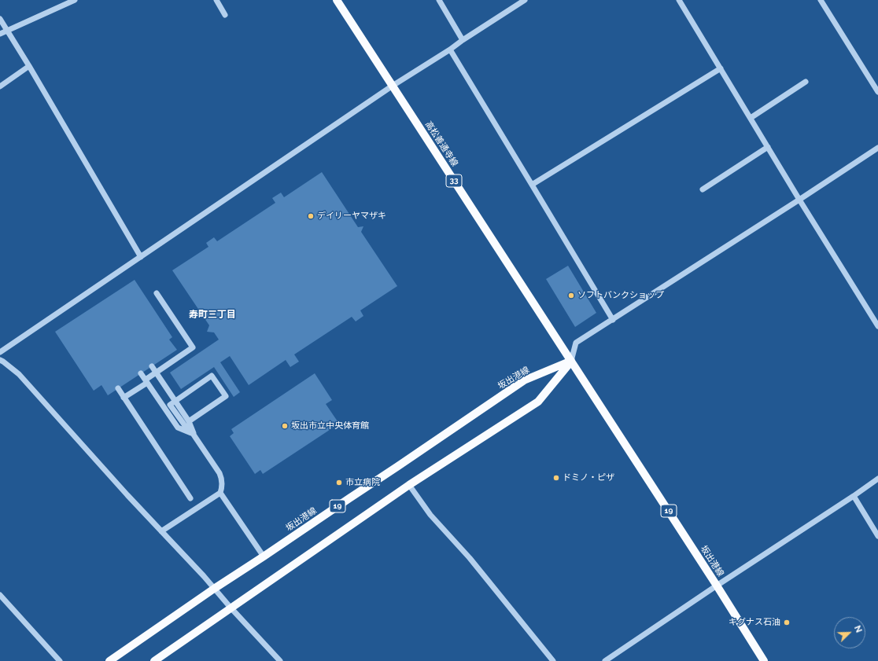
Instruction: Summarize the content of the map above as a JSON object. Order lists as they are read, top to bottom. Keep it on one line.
{"streets":{"main road":["高松善通寺線","33","坂出港線","19"]},"crossings":[["高松善通寺線","坂出港線"]],"districts":["寿町三丁目"],"places":["デイリーヤマザキ","ソフトバンクショップ","坂出市立中央体育館","ドミノ・ピザ","市立病院","キグナス石油"],"north":"top right"}
